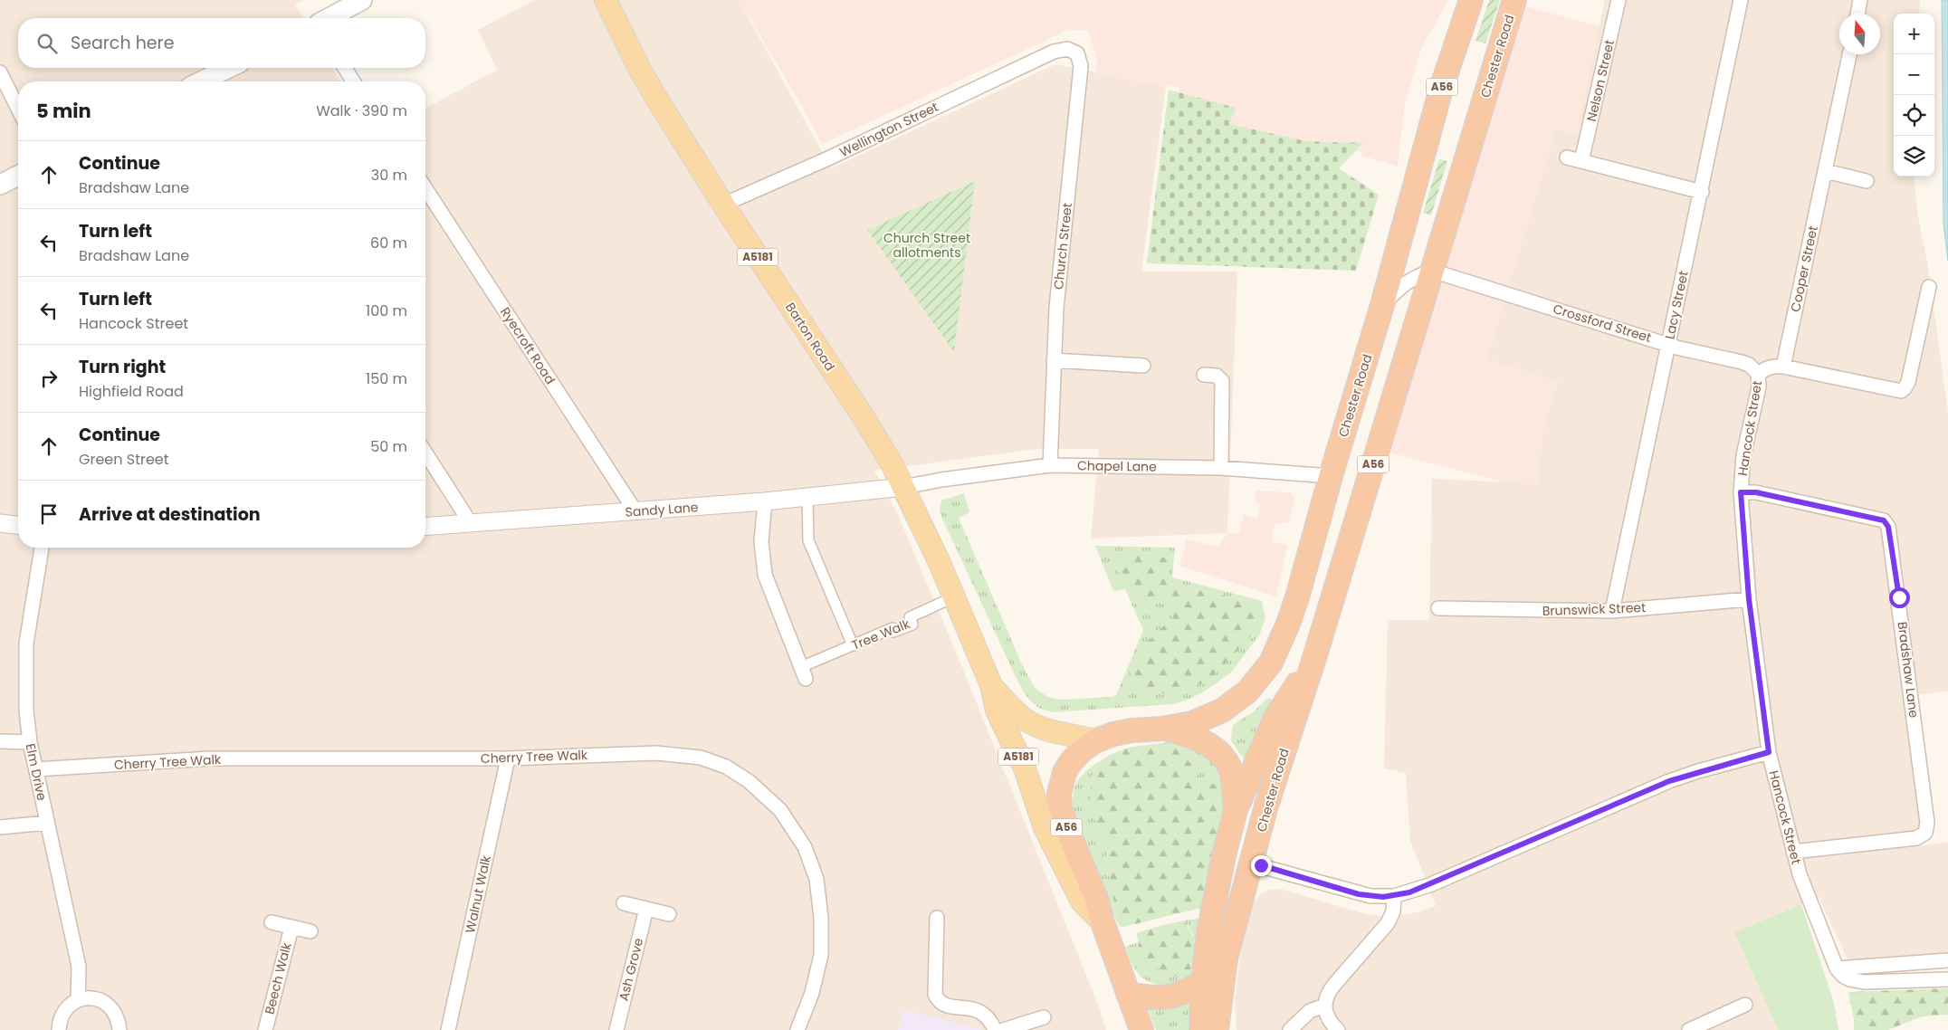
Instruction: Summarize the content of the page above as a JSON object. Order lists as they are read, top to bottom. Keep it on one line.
{"streets":{"highway":["Chester Road","A56"],"main road":["A5181","Barton Road"],"street":["Nelson Street","Wellington Street","Church Street","Cooper Street","Lacy Street","Crossford Street","Ryecroft Road","Hancock Street","Chapel Lane","Sandy Lane","Brunswick Street","Tree Walk","Bradshaw Lane","Cherry Tree Walk","Elm Drive","Walnut Walk","Ash Grove","Beech Walk"]},"crossings":[["Chester Road","Crossford Street"],["Chester Road","Barton Road"],["Chester Road","Chapel Lane"],["Wellington Street","Church Street"],["Wellington Street","Barton Road"],["Church Street","Chapel Lane"],["Lacy Street","Crossford Street"],["Lacy Street","Brunswick Street"],["Crossford Street","Hancock Street"],["Barton Road","Chapel Lane"],["Barton Road","Sandy Lane"],["Barton Road","Tree Walk"],["Ryecroft Road","Sandy Lane"],["Hancock Street","Brunswick Street"],["Hancock Street","Bradshaw Lane"],["Chapel Lane","Sandy Lane"],["Sandy Lane","Tree Walk"],["Cherry Tree Walk","Elm Drive"],["Cherry Tree Walk","Walnut Walk"]],"parks":["Church Street allotments"],"north":"top","page":{"map_buttons":["+","−"],"search":"Search here","heading":["5 min","Walk · 390 m"],"list":[["Continue","Bradshaw Lane","30 m"],["Turn left","Bradshaw Lane","60 m"],["Turn left","Hancock Street","100 m"],["Turn right","Highfield Road","150 m"],["Continue","Green Street","50 m"],"Arrive at destination"]}}
